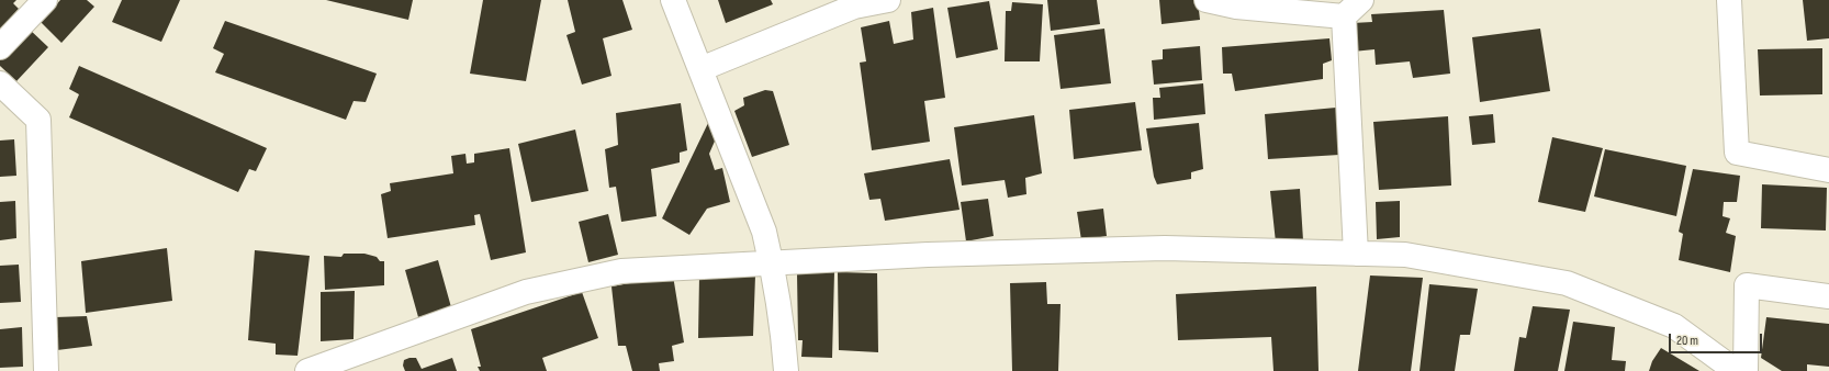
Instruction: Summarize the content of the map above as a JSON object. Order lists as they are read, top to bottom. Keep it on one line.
{"scale_bar":"20 m"}
